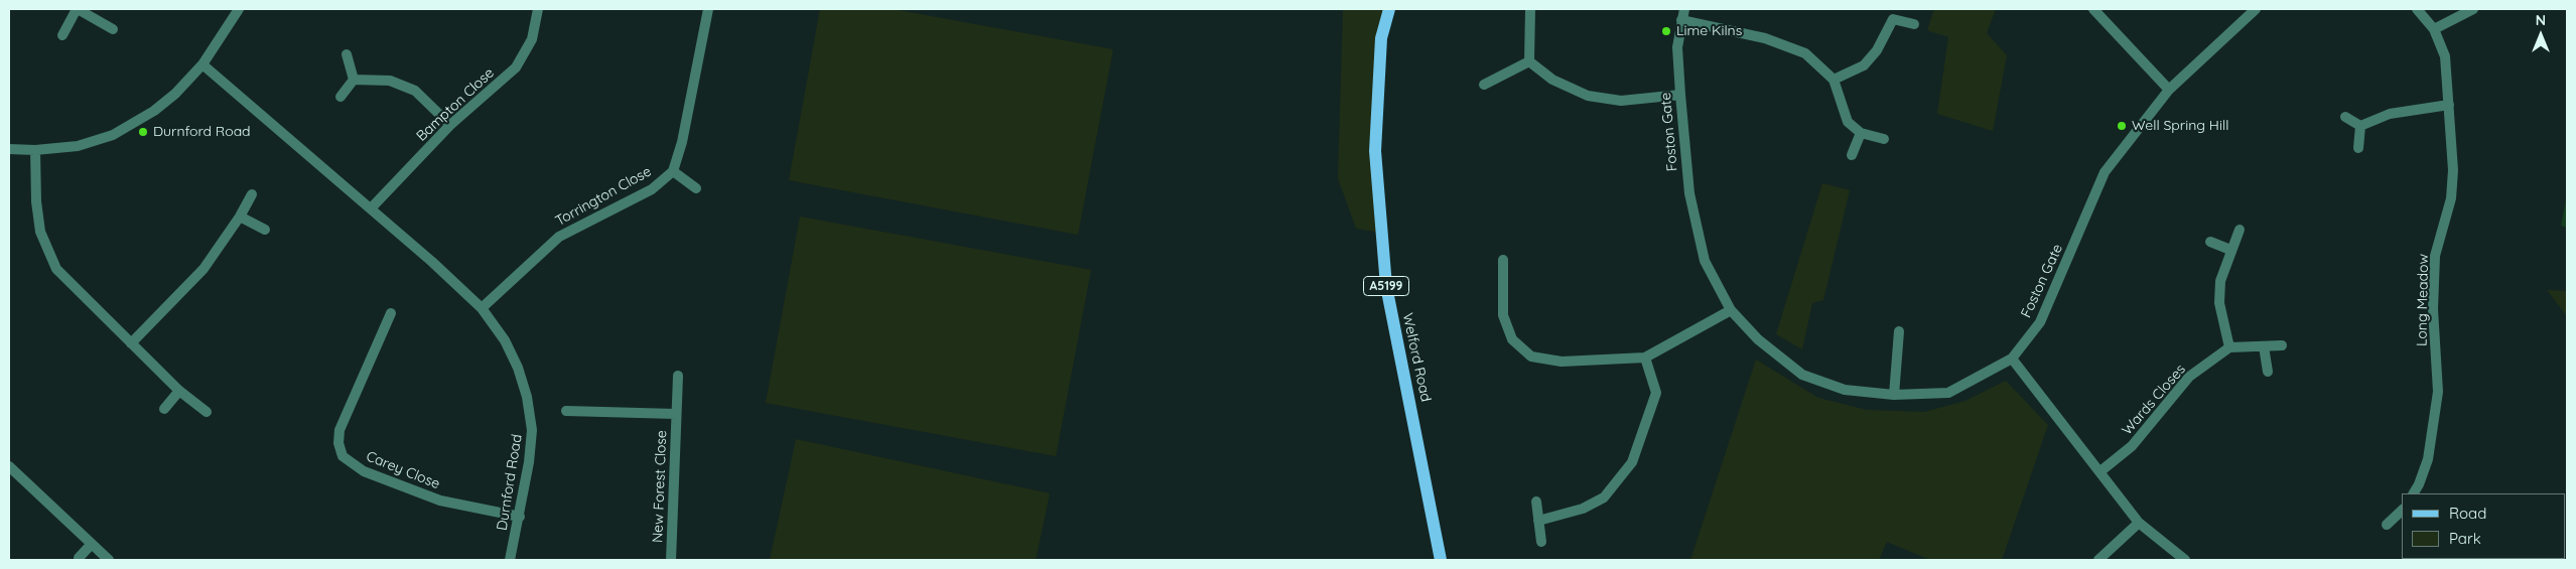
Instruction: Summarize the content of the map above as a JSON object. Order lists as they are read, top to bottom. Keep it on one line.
{"streets":{"main road":["A5199","Welford Road"],"street":["Bampton Close","Foston Gate","Torrington Close","Long Meadow","Wards Closes","Carey Close","Durnford Road","New Forest Close"]},"crossings":[["Bampton Close","Durnford Road"],["Torrington Close","Durnford Road"],["Carey Close","Durnford Road"]],"places":["Lime Kilns","Well Spring Hill","Durnford Road"],"legend":["Road","Park"],"north":"top"}
